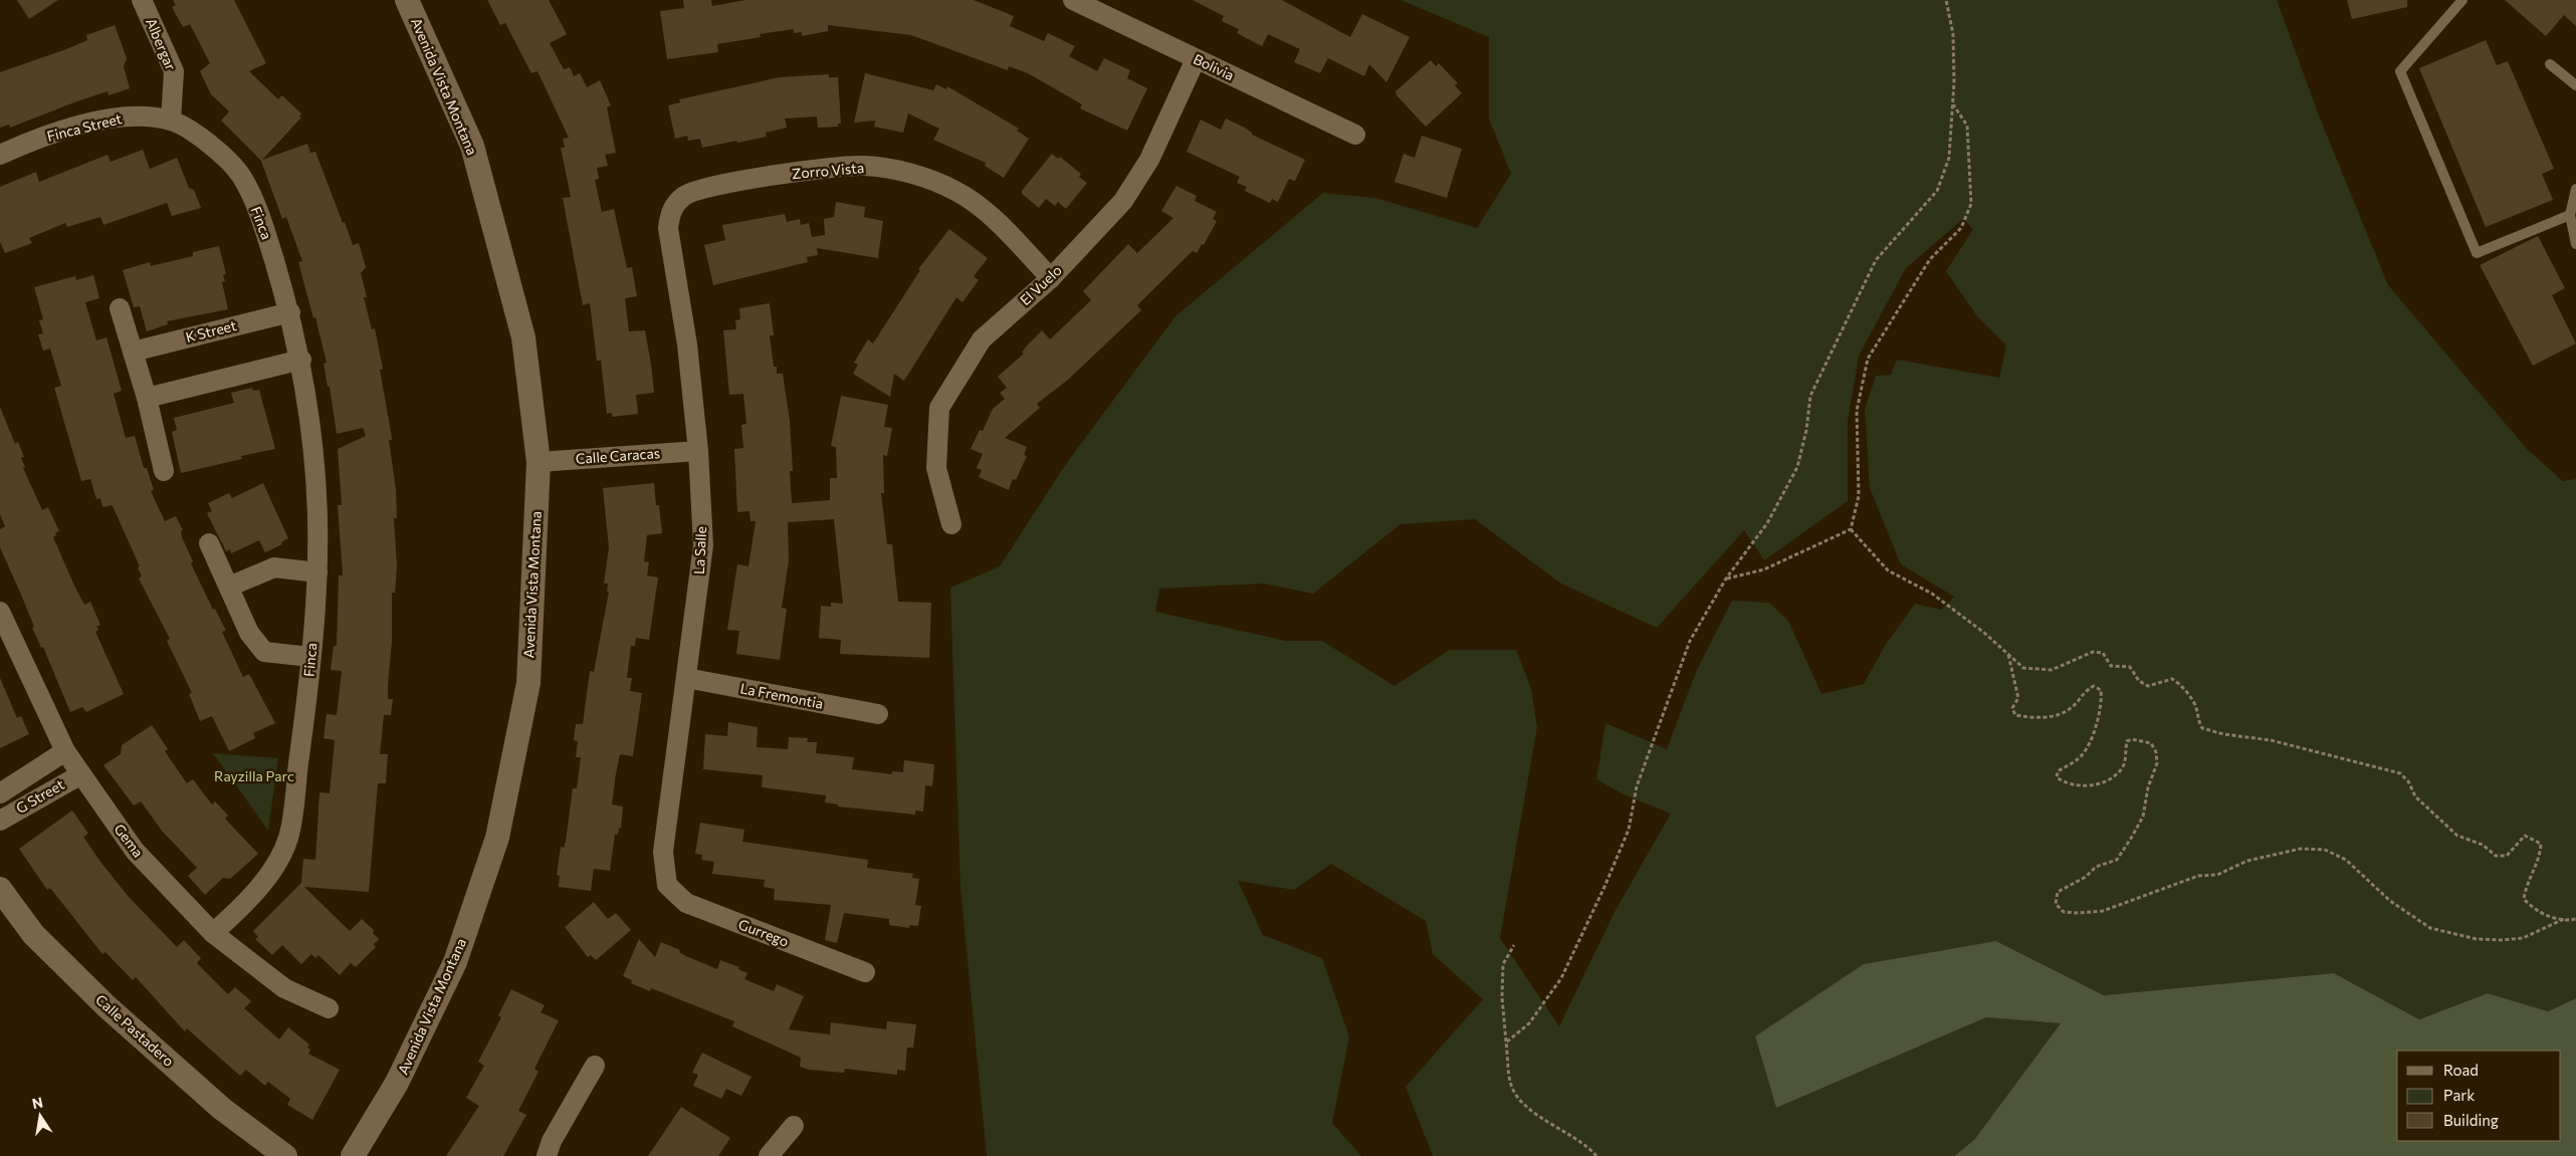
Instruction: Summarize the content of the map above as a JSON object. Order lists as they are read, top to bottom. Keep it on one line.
{"streets":{"street":["Albergar","Bolivia","Avenida Vista Montana","Finca Street","Zorro Vista","Finca","El Vuelo","K Street","Calle Caracas","La Salle","La Fremontia","G Street","Gema","Gurrego","Calle Pastadero"]},"crossings":[["Albergar","Finca Street"],["Albergar","Finca"],["Bolivia","El Vuelo"],["Avenida Vista Montana","Calle Caracas"],["Finca Street","Finca"],["Zorro Vista","El Vuelo"],["Zorro Vista","La Salle"],["Finca","K Street"],["Finca","Gema"],["Calle Caracas","La Salle"],["La Salle","La Fremontia"],["La Salle","Gurrego"],["G Street","Gema"]],"parks":["Rayzilla Parc"],"legend":["Road","Park","Building"],"north":"top"}
